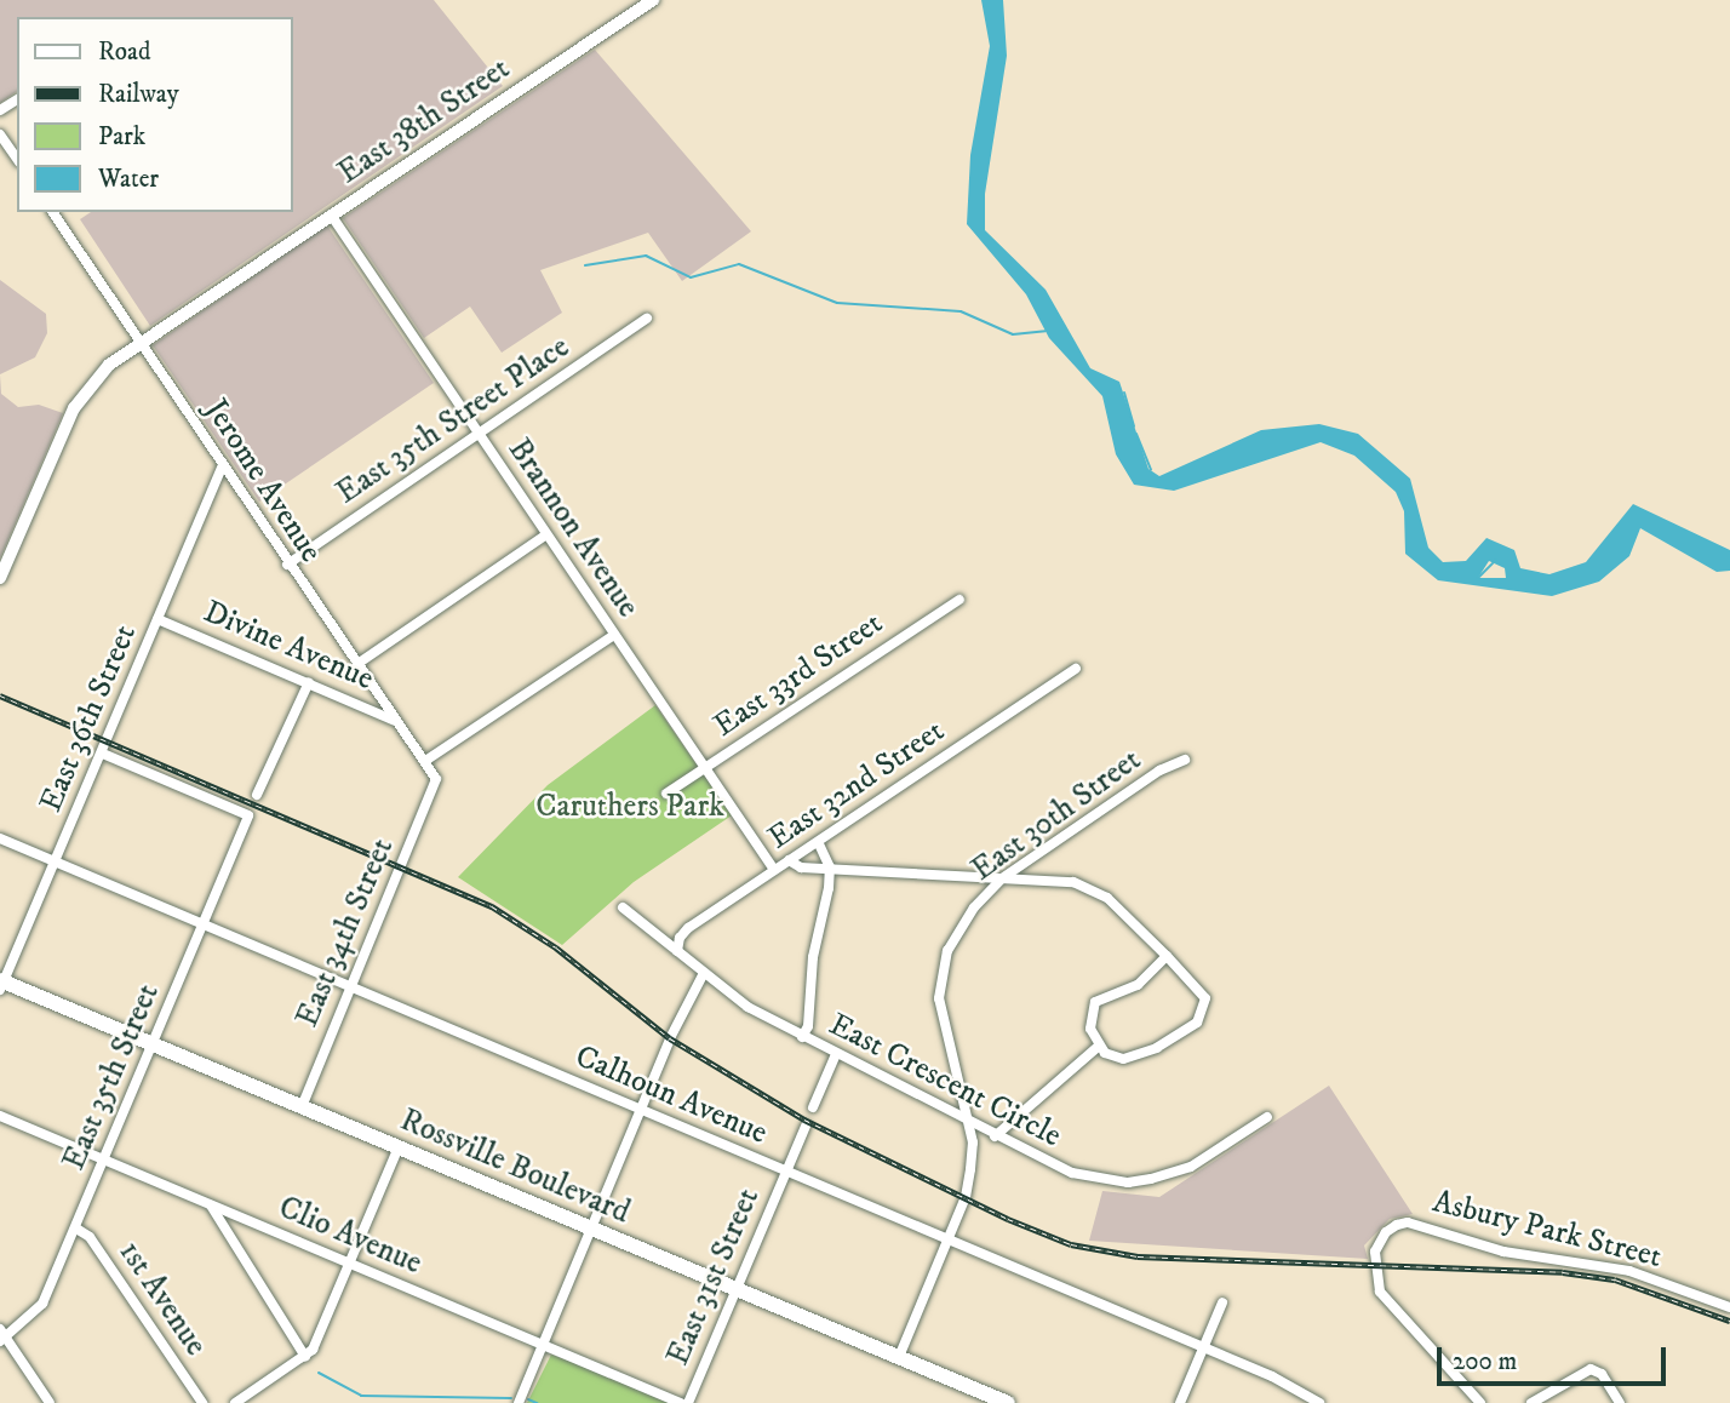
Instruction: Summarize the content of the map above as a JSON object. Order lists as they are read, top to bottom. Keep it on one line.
{"streets":{"highway":["Rossville Boulevard"],"main road":["East 38th Street"],"street":["East 35th Street Place","Jerome Avenue","Brannon Avenue","Divine Avenue","East 33rd Street","East 36th Street","East 32nd Street","East 30th Street","East 34th Street","East 35th Street","East Crescent Circle","Calhoun Avenue","Asbury Park Street","Clio Avenue","East 31st Street","1st Avenue"]},"crossings":[["East 38th Street","Jerome Avenue"],["East 38th Street","Brannon Avenue"],["East 35th Street Place","Jerome Avenue"],["East 35th Street Place","Brannon Avenue"],["Jerome Avenue","Divine Avenue"],["Jerome Avenue","East 36th Street"],["Jerome Avenue","East 34th Street"],["Brannon Avenue","East 33rd Street"],["Brannon Avenue","East 32nd Street"],["Divine Avenue","East 36th Street"],["East 36th Street","East 35th Street"],["East 36th Street","Calhoun Avenue"],["East 36th Street","Rossville Boulevard"],["East 32nd Street","East Crescent Circle"],["East 30th Street","East Crescent Circle"],["East 30th Street","Calhoun Avenue"],["East 30th Street","Rossville Boulevard"],["East 34th Street","Calhoun Avenue"],["East 34th Street","Rossville Boulevard"],["East 35th Street","Calhoun Avenue"],["East 35th Street","Rossville Boulevard"],["East 35th Street","Clio Avenue"],["East 35th Street","1st Avenue"],["Calhoun Avenue","East 31st Street"],["Rossville Boulevard","East 31st Street"]],"parks":["Caruthers Park"],"legend":["Road","Railway","Park","Water"],"scale_bar":"200 m"}
